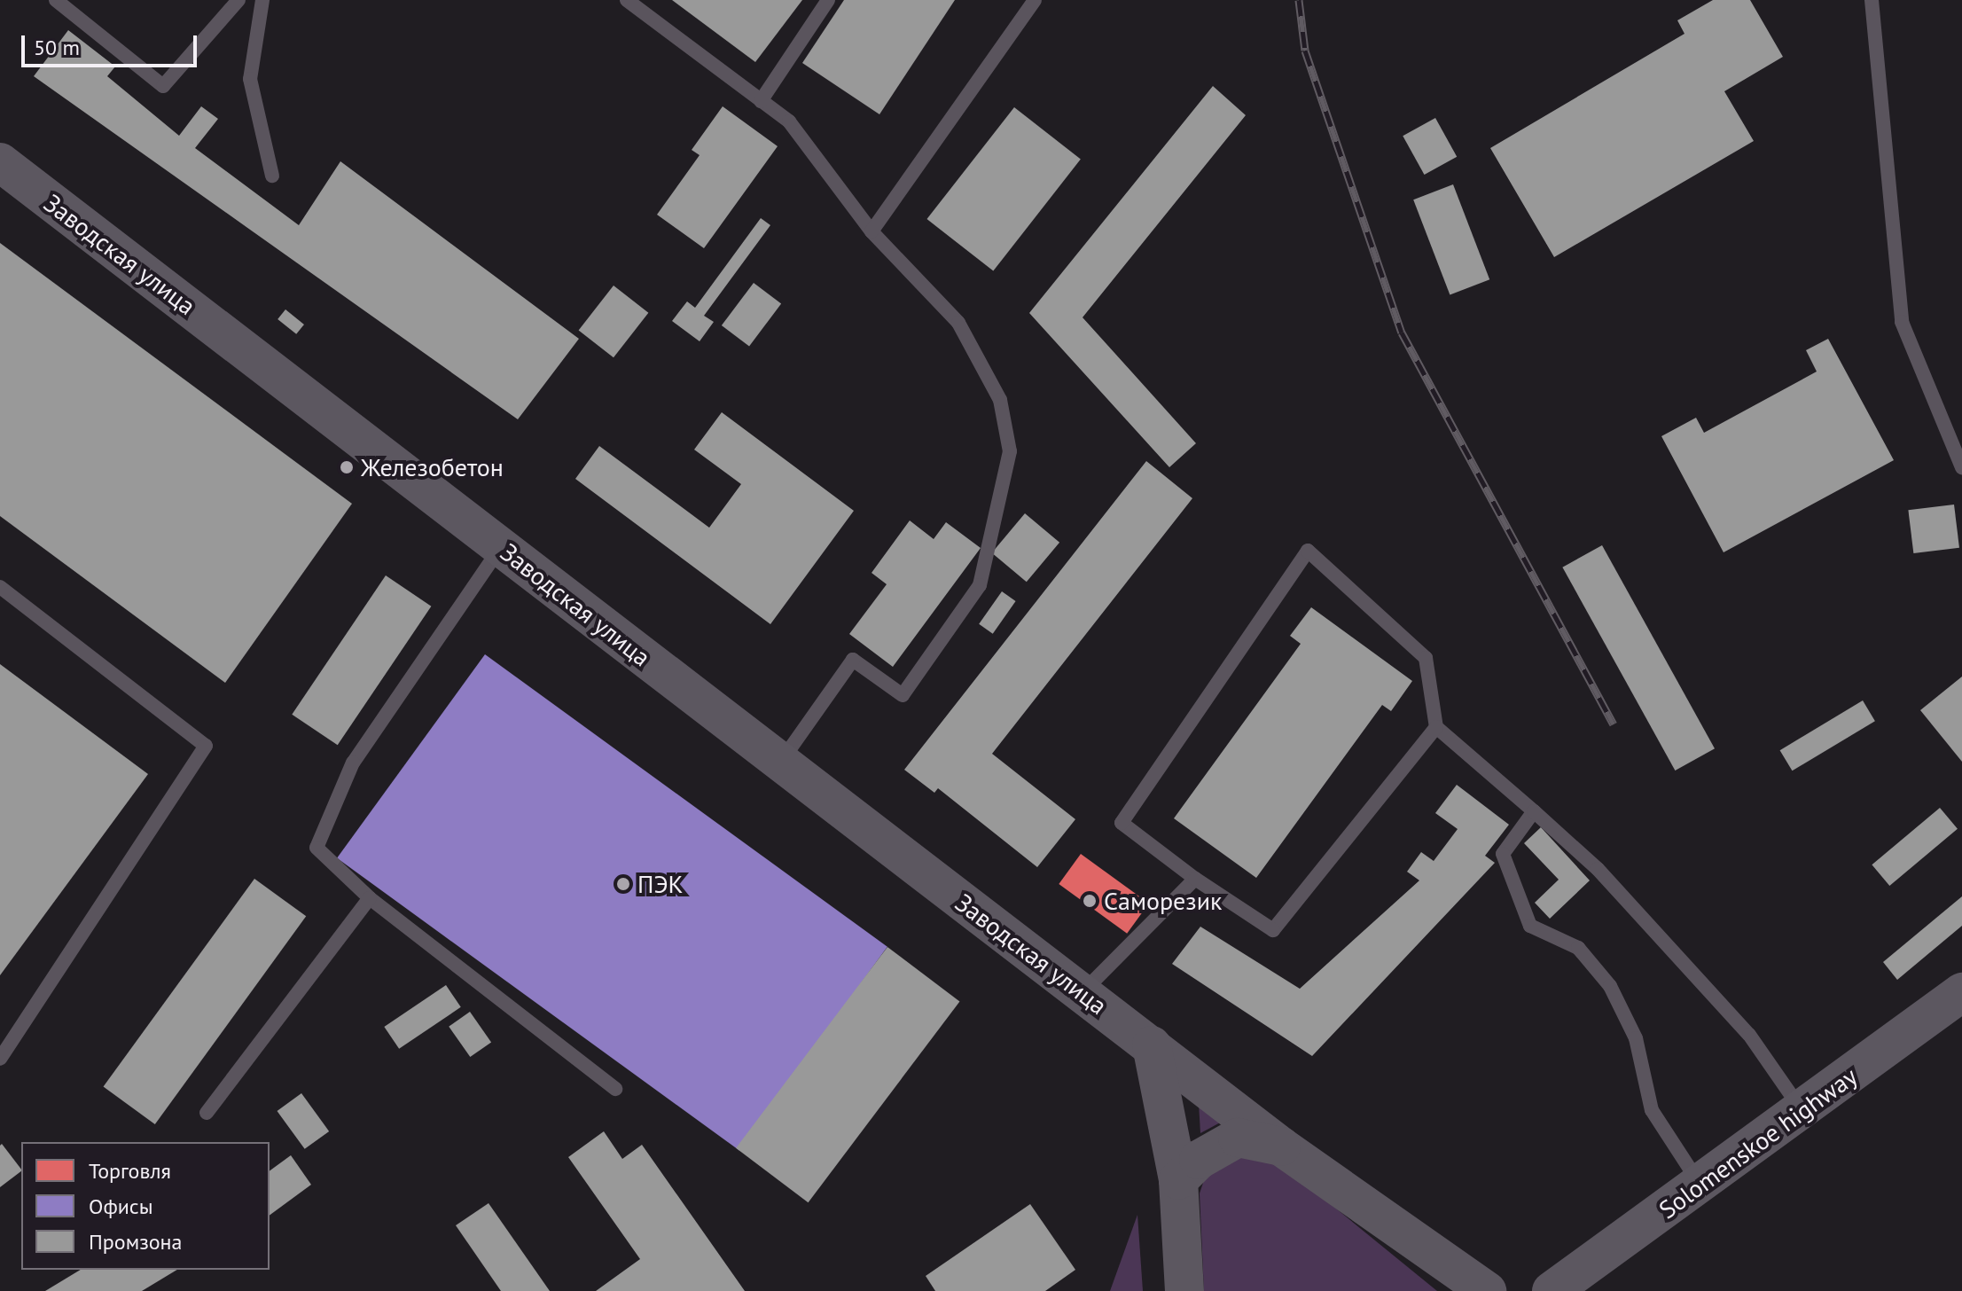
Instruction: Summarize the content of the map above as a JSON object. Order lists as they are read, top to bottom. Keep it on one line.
{"streets":{"main road":["Заводская улица","Solomenskoe highway"]},"places":["Железобетон","ПЭК","Саморезик"],"legend":["Торговля","Офисы","Промзона"],"scale_bar":"50 m"}
